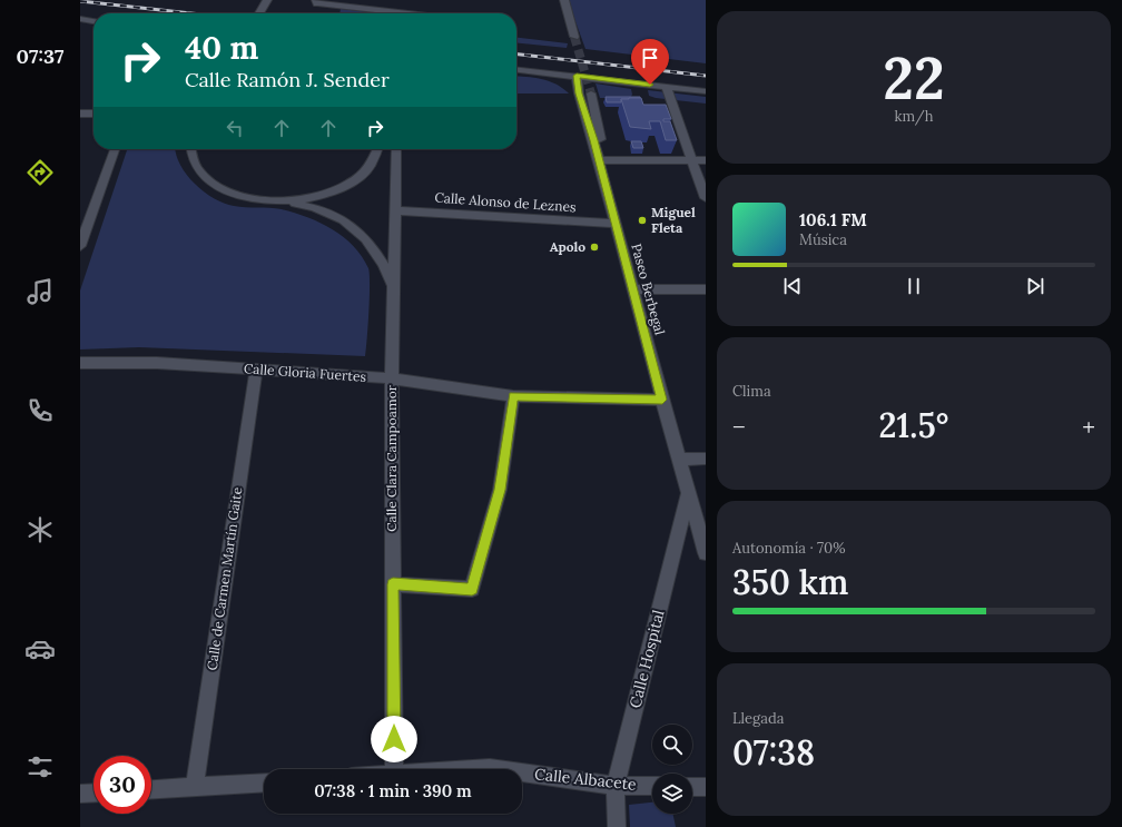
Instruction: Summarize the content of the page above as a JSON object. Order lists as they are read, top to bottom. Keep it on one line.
{"streets":{"street":["Calle Alonso de Leznes","Paseo Berbegal","Calle Gloria Fuertes","Calle Clara Campoamor","Calle de Carmen Martín Gaite","Calle Hospital","Calle Albacete"]},"crossings":[["Calle Alonso de Leznes","Paseo Berbegal"],["Calle Alonso de Leznes","Calle Clara Campoamor"],["Paseo Berbegal","Calle Gloria Fuertes"],["Paseo Berbegal","Calle Hospital"],["Calle Gloria Fuertes","Calle Clara Campoamor"],["Calle Gloria Fuertes","Calle de Carmen Martín Gaite"],["Calle Hospital","Calle Albacete"]],"places":["Miguel Fleta","Apolo"],"page":{"tabs":"07:37","tile":[["22","km/h"],"Clima",["Autonomía · 70%","350 km"],["Llegada","07:38"]],"turn":["40 m","Calle Ramón J. Sender"],"song":["106.1 FM","Música"],"heat":["−","21.5°","+"],"limit":"30","trip":"07:38 · 1 min · 390 m"}}
